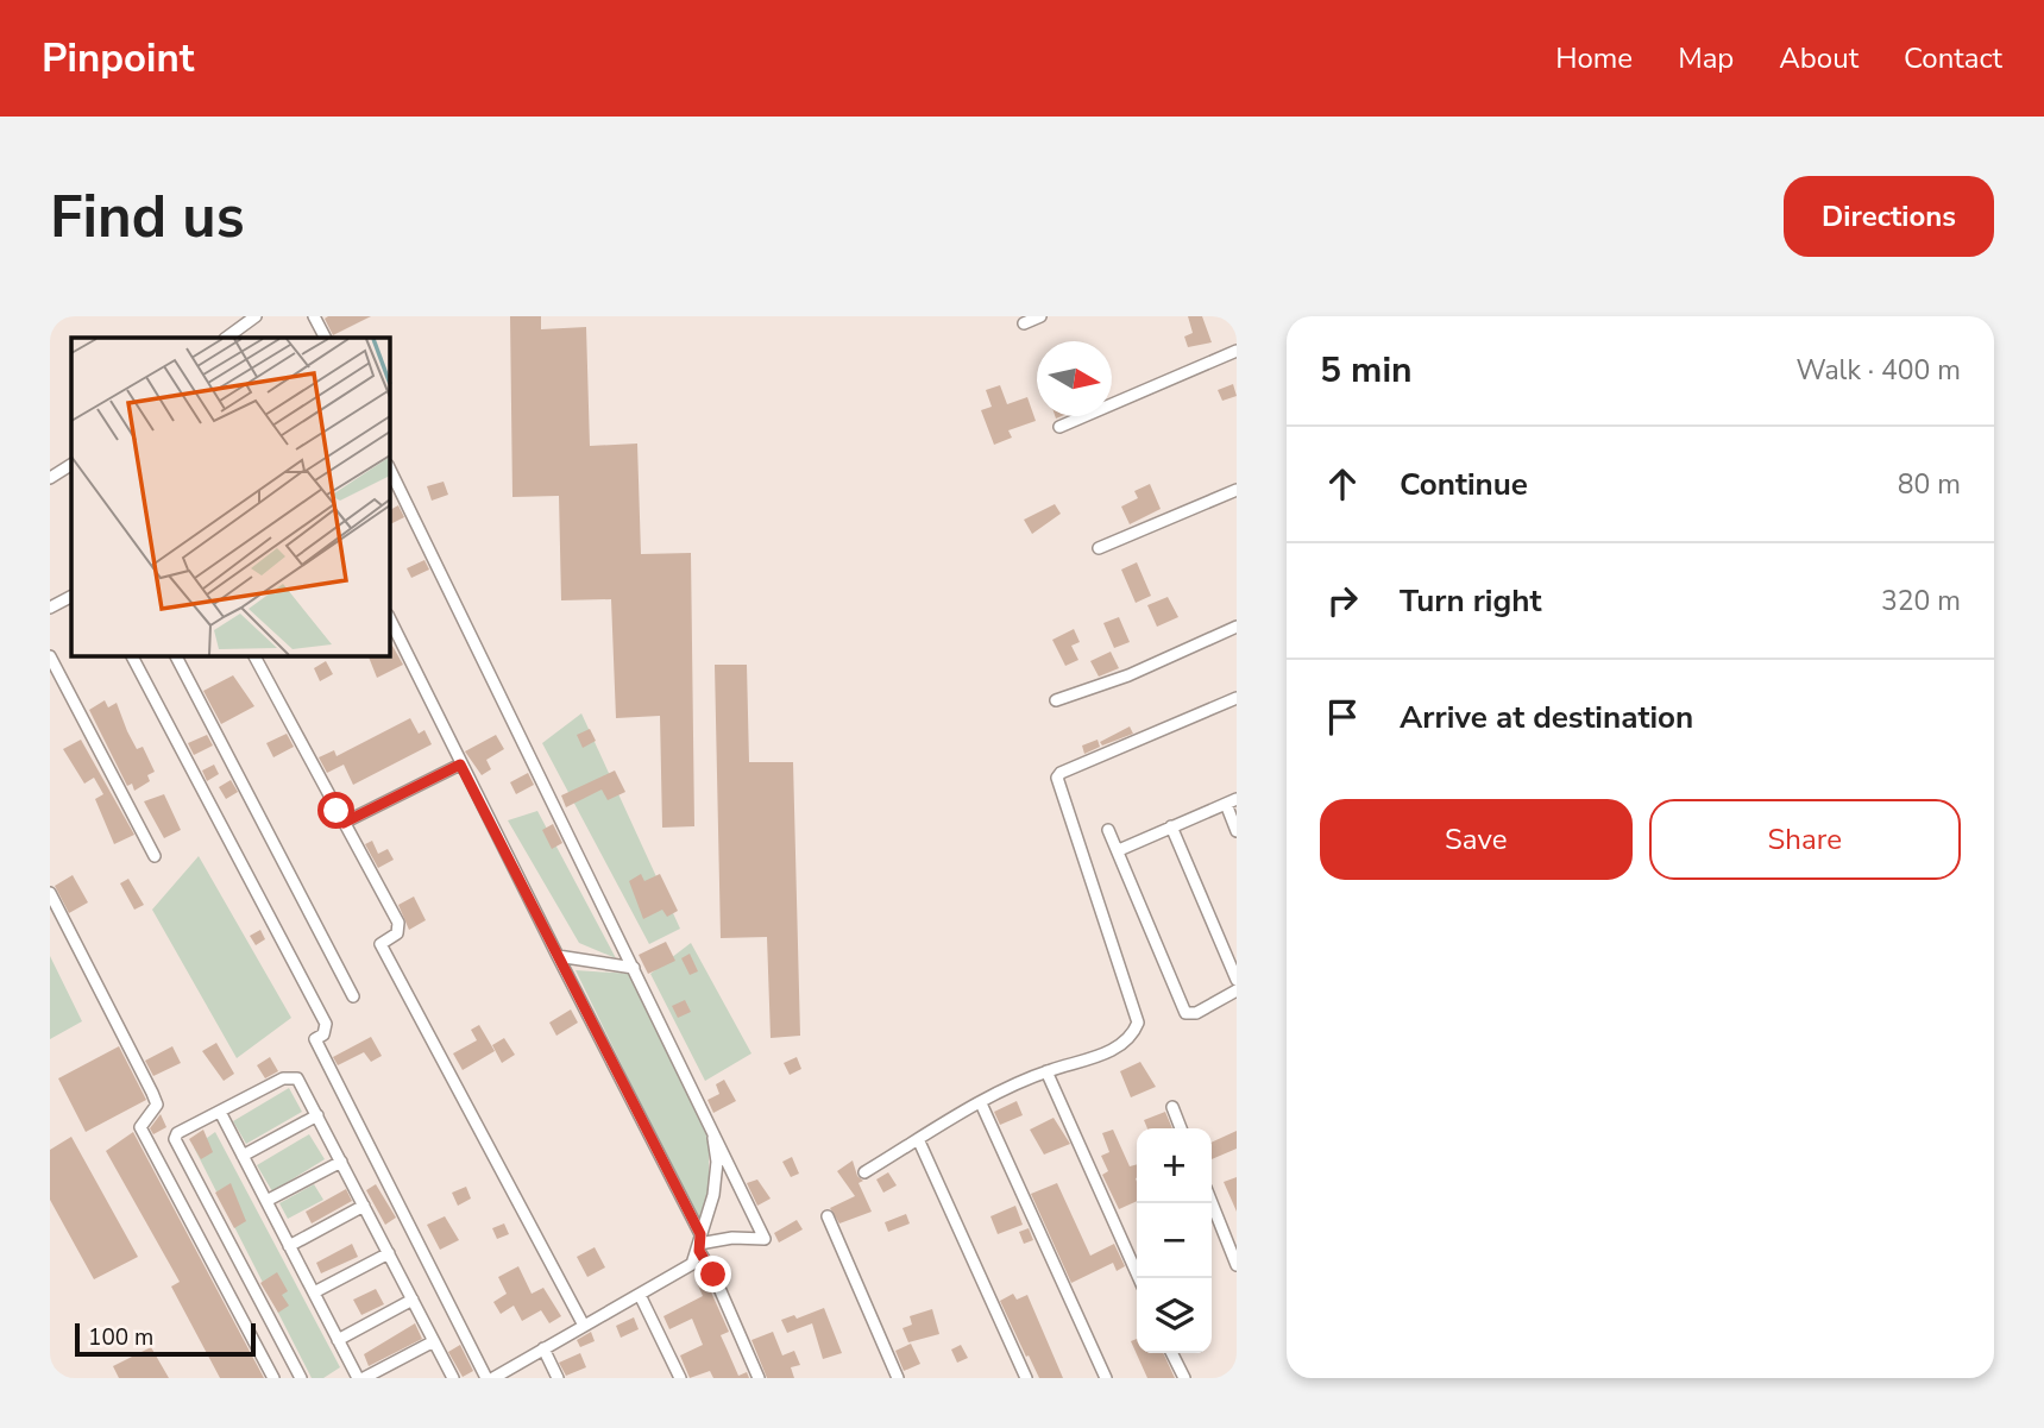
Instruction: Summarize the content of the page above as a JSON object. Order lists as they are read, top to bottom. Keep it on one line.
{"scale_bar":"100 m","north":"right","page":{"header":"Pinpoint","nav":["Home","Map","About","Contact"],"buttons":["Directions",["Save","Share"]],"title":"Find us","heading":["5 min","Walk · 400 m"],"list":[["Continue","80 m"],["Turn right","320 m"],"Arrive at destination"],"map_buttons":["+","−"],"scale":"100 m"}}
